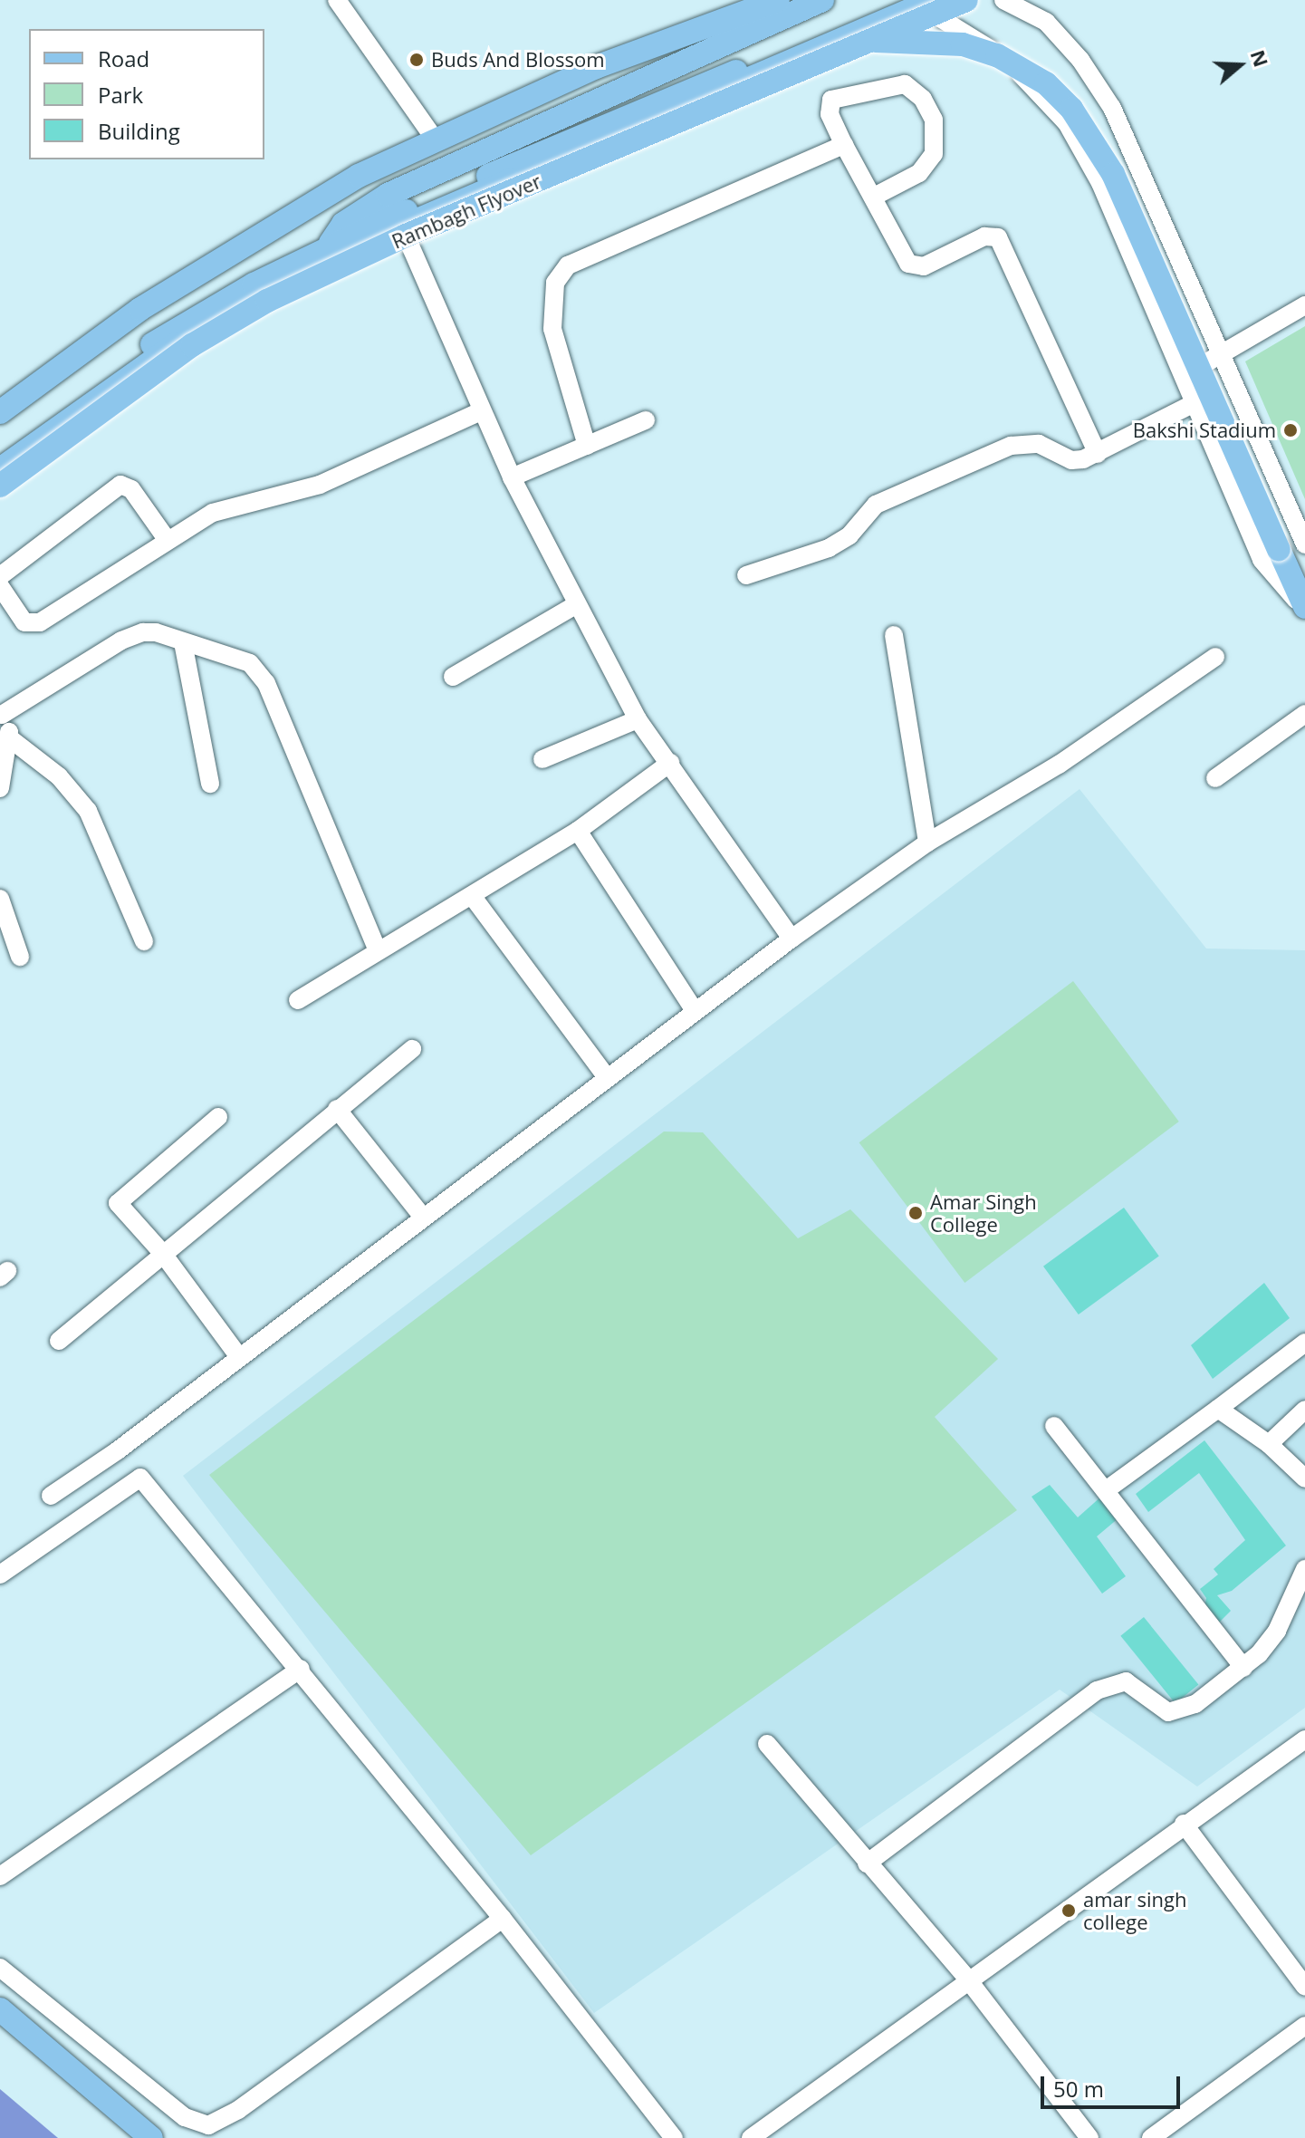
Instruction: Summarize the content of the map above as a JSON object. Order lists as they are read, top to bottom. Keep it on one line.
{"streets":{"main road":["Rambagh Flyover"]},"places":["Buds And Blossom","Bakshi Stadium","Amar Singh College","amar singh college"],"legend":["Road","Park","Building"],"scale_bar":"50 m","north":"right"}
